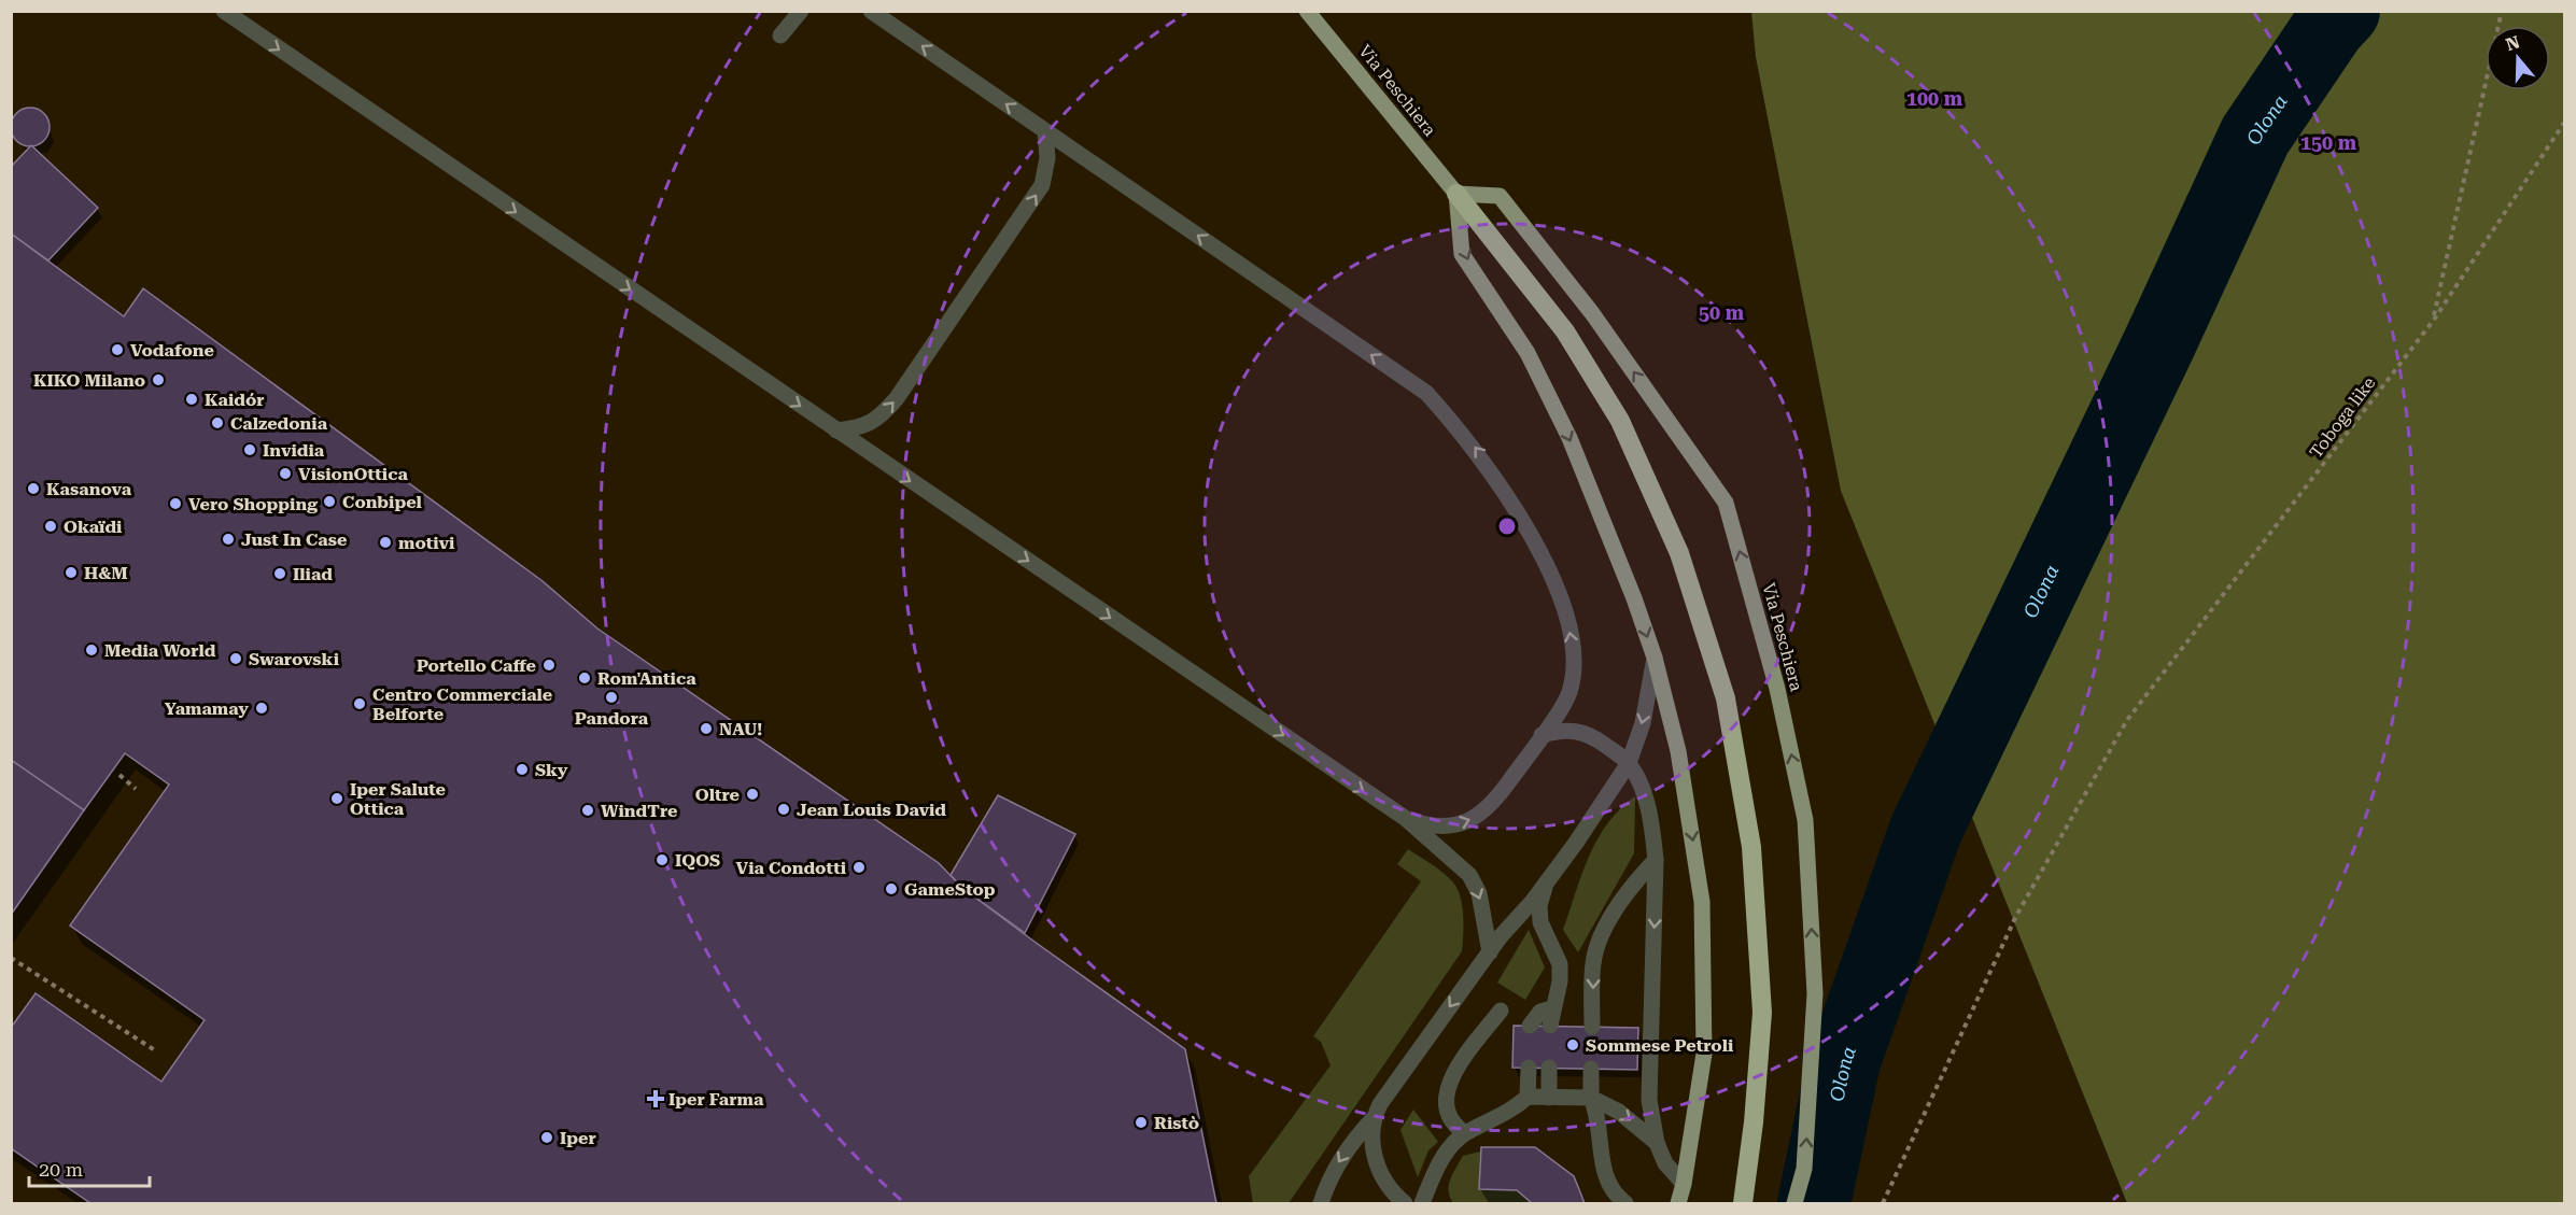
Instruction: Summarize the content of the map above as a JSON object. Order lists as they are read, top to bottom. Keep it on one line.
{"streets":{"main road":["Via Peschiera"],"path":["Toboga like"]},"water":["Olona"],"places":{"other":["Vodafone","KIKO Milano","Kaidór","Calzedonia","Invidia","VisionOttica","Kasanova","Conbipel","Vero Shopping","Okaïdi","Just In Case","motivi","H&M","Iliad","Media World","Swarovski","Portello Caffe","Rom'Antica","Pandora","Centro Commerciale Belforte","Yamamay","NAU!","Sky","Oltre","Iper Salute Ottica","Jean Louis David","WindTre","IQOS","Via Condotti","GameStop","Sommese Petroli","Ristò","Iper"],"health":["Iper Farma"]},"scale_bar":"20 m","north":"top","rings":["100 m","150 m","50 m"]}
